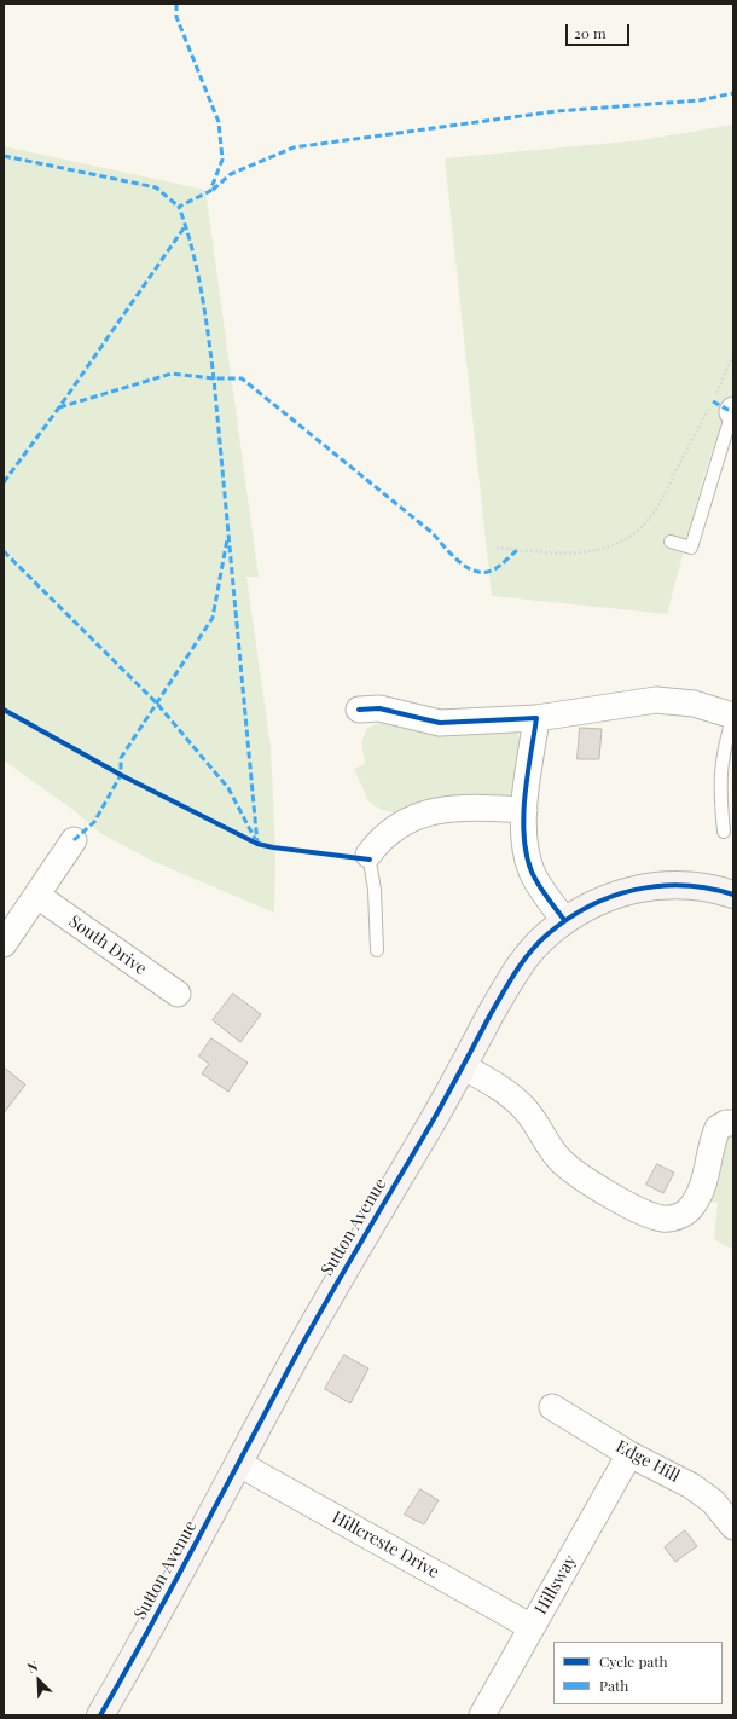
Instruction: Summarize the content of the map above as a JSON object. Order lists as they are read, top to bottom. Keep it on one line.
{"streets":{"street":["South Drive","Sutton Avenue","Edge Hill","Hillcreste Drive","Hillsway"]},"crossings":[["Sutton Avenue","Hillcreste Drive"],["Edge Hill","Hillsway"],["Hillcreste Drive","Hillsway"]],"legend":["Cycle path","Path"],"scale_bar":"20 m","north":"top left"}
